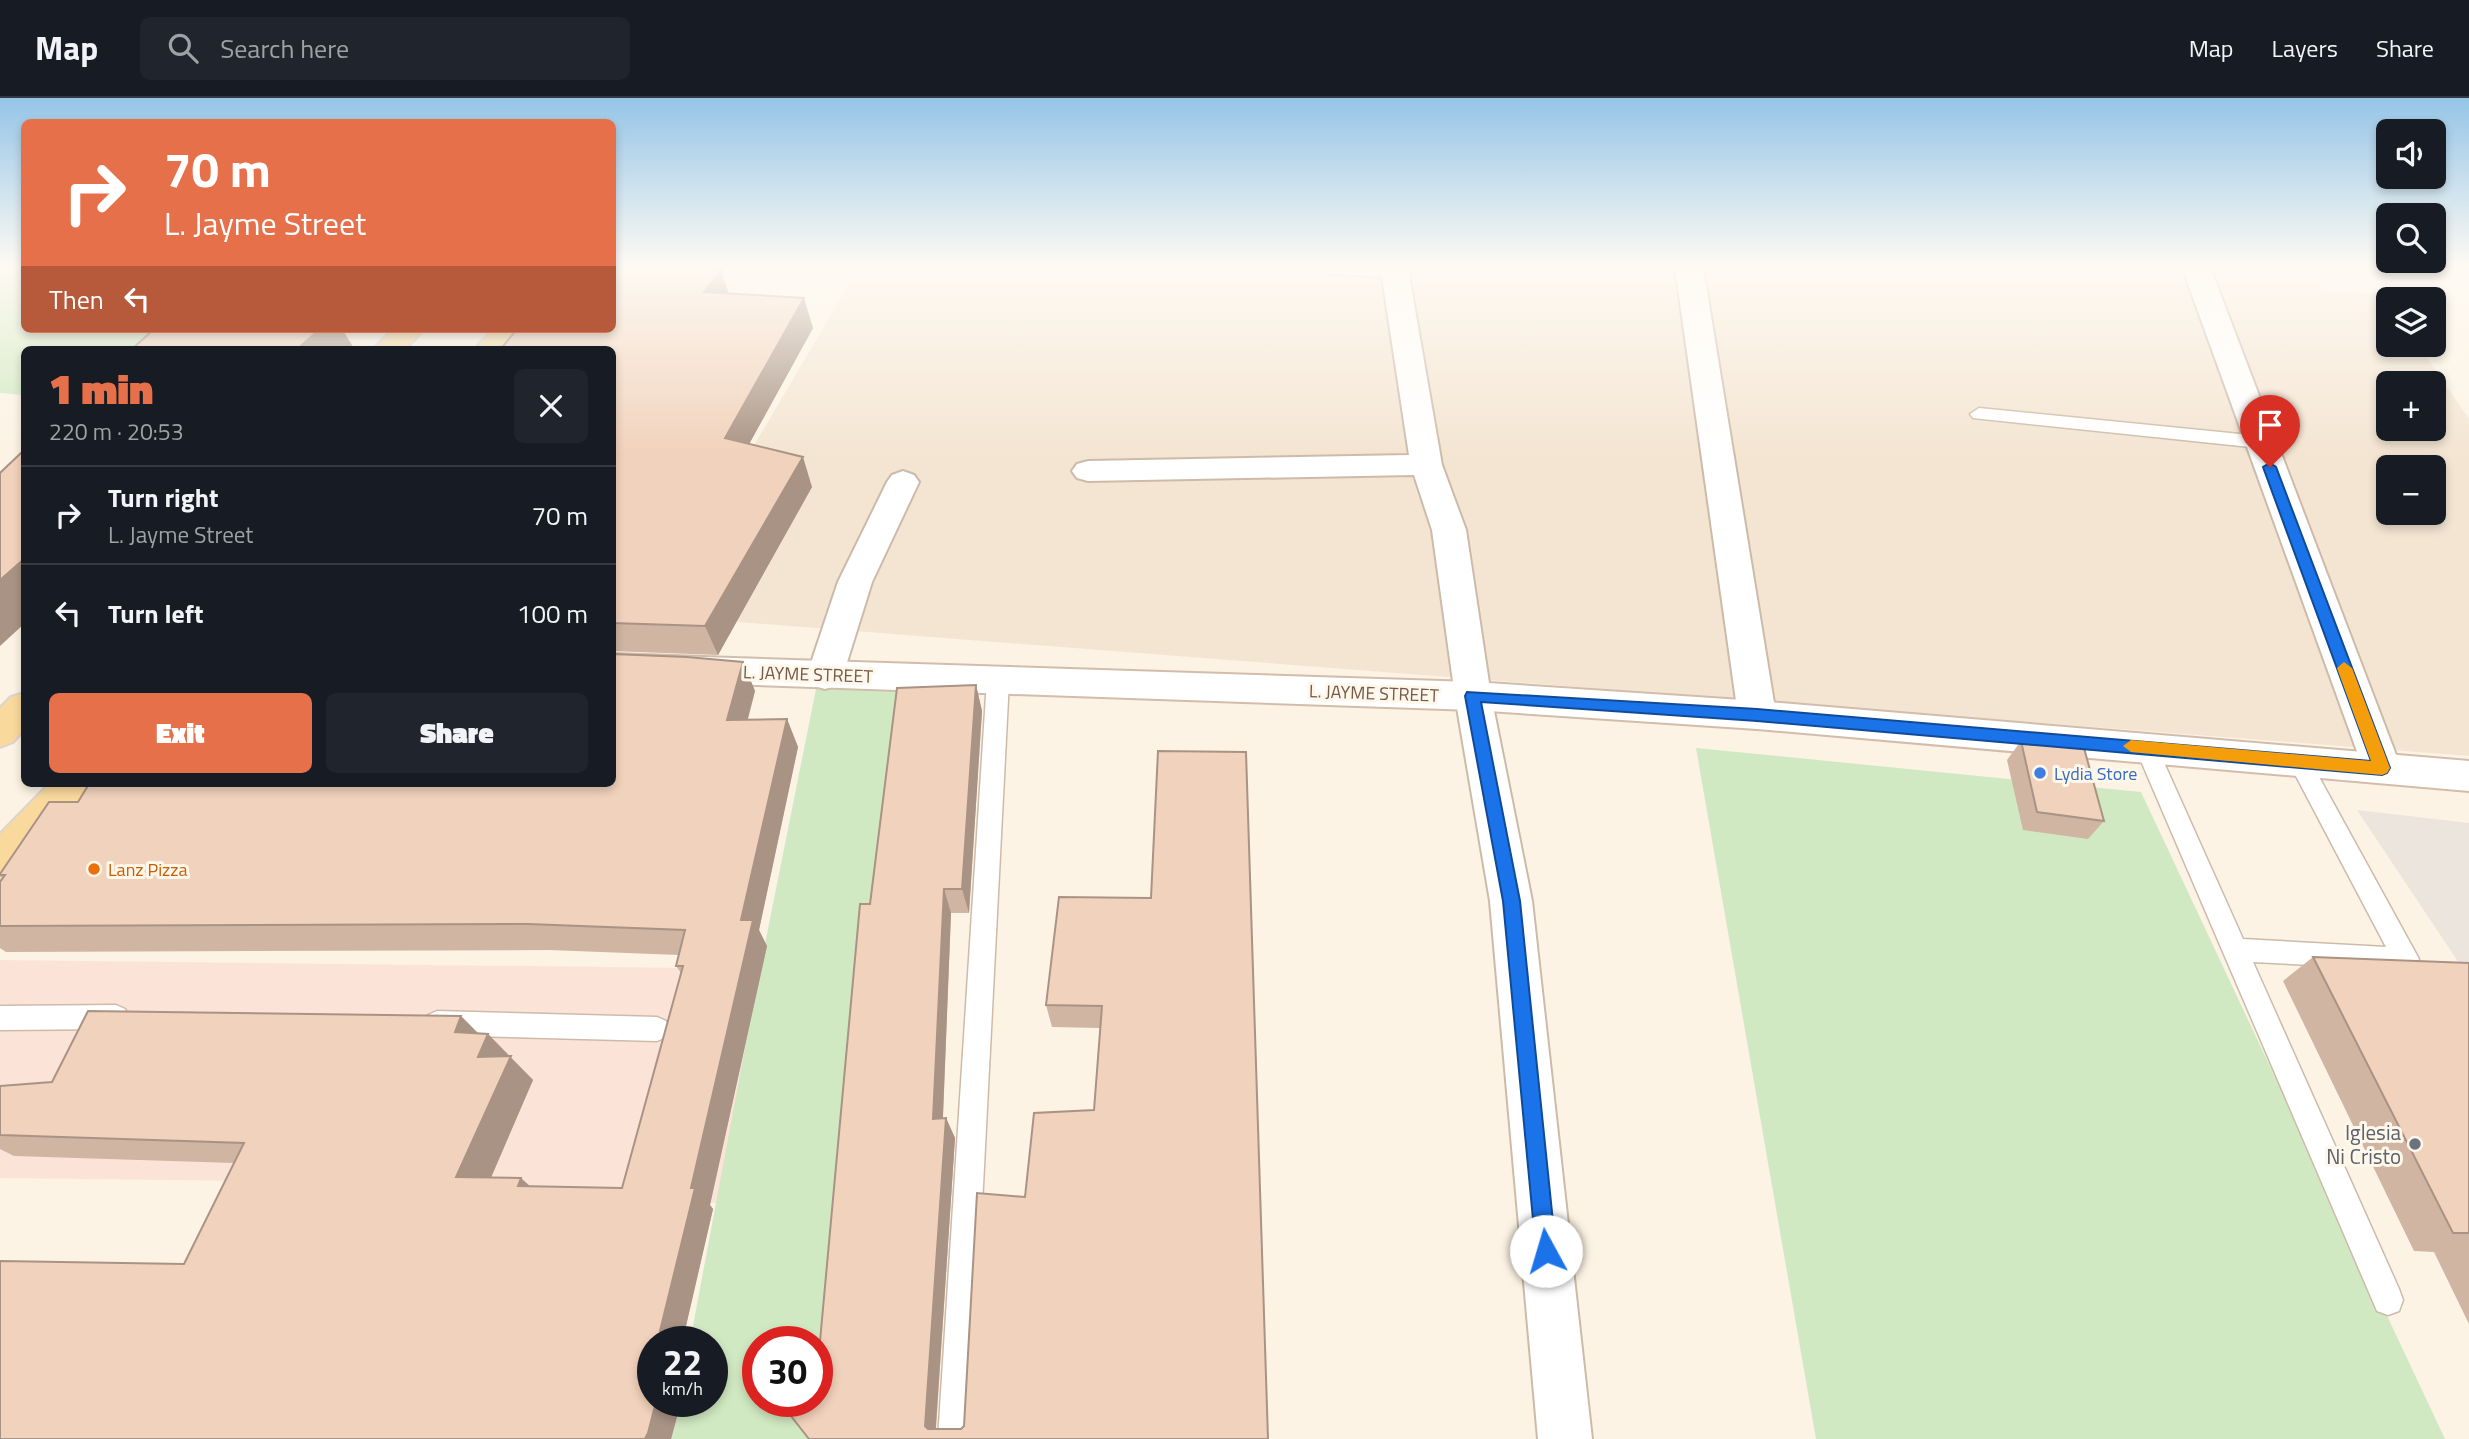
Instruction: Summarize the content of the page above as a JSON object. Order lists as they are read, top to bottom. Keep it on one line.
{"streets":{"street":["L. JAYME STREET"]},"places":["Lydia Store","Lanz Pizza","Iglesia Ni Cristo"],"page":{"header":"Map","search":"Search here","nav":["Map","Layers","Share"],"map_buttons":["+","−"],"turn":["70 m","L. Jayme Street"],"then":"Then","heading":["1 min","220 m · 20:53"],"list":[{"name":"Turn right","note":"L. Jayme Street","value":"70 m"},{"name":"Turn left","value":"100 m"}],"buttons":["Exit","Share"],"speed":"22 km/h","limit":"30"}}
